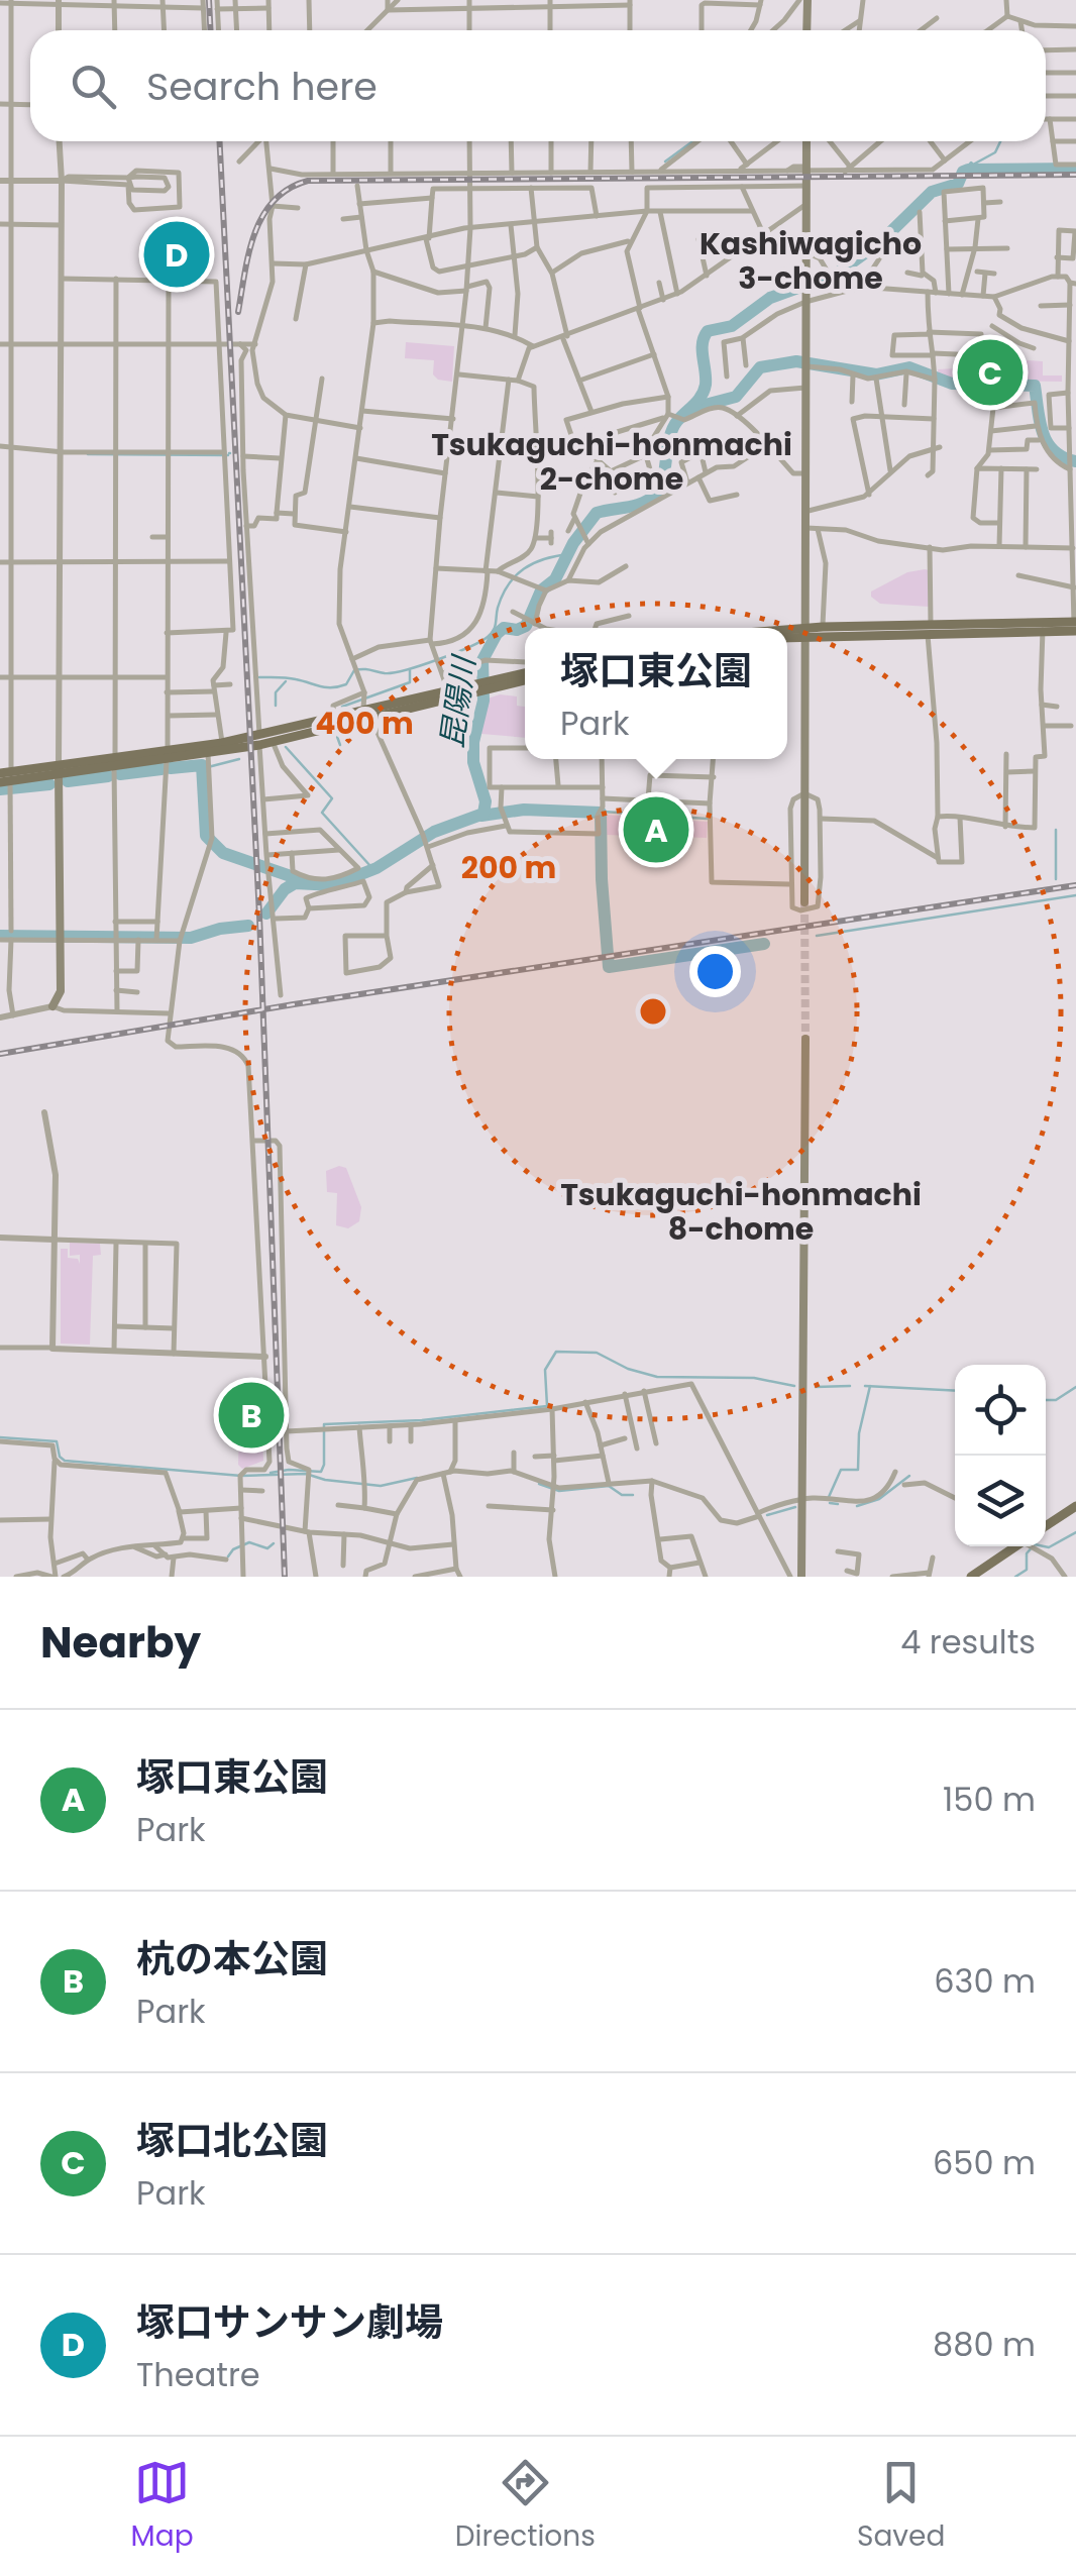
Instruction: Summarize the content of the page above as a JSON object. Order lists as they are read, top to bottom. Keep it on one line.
{"districts":["Kashiwagicho 3-chome","Tsukaguchi-honmachi 2-chome","Tsukaguchi-honmachi 8-chome"],"water":["昆陽川"],"page":{"search":"Search here","pins":["D","C","A","B"],"popup":["塚口東公園","Park"],"heading":["Nearby","4 results"],"list":[{"mark":"A","name":"塚口東公園","note":"Park","value":"150 m"},{"mark":"B","name":"杭の本公園","note":"Park","value":"630 m"},{"mark":"C","name":"塚口北公園","note":"Park","value":"650 m"},{"mark":"D","name":"塚口サンサン劇場","note":"Theatre","value":"880 m"}],"nav":["Map","Directions","Saved"]},"rings":["400 m","200 m"]}
